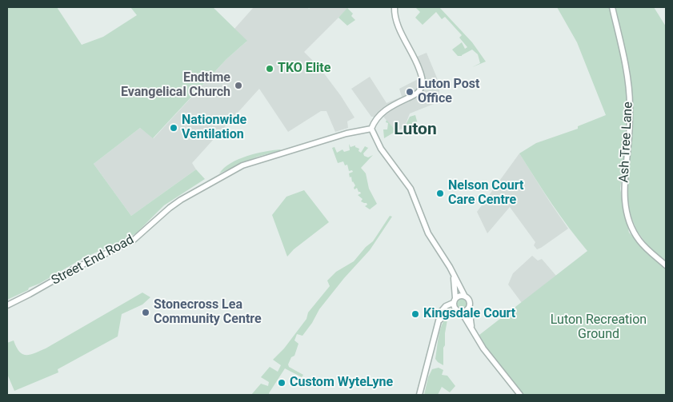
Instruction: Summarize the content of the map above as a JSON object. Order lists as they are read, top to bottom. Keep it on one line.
{"streets":{"street":["Ash Tree Lane","Street End Road"]},"districts":["Luton"],"parks":["Luton Recreation Ground"],"places":["TKO Elite","Endtime Evangelical Church","Luton Post Office","Nationwide Ventilation","Nelson Court Care Centre","Stonecross Lea Community Centre","Kingsdale Court","Custom WyteLyne"]}
